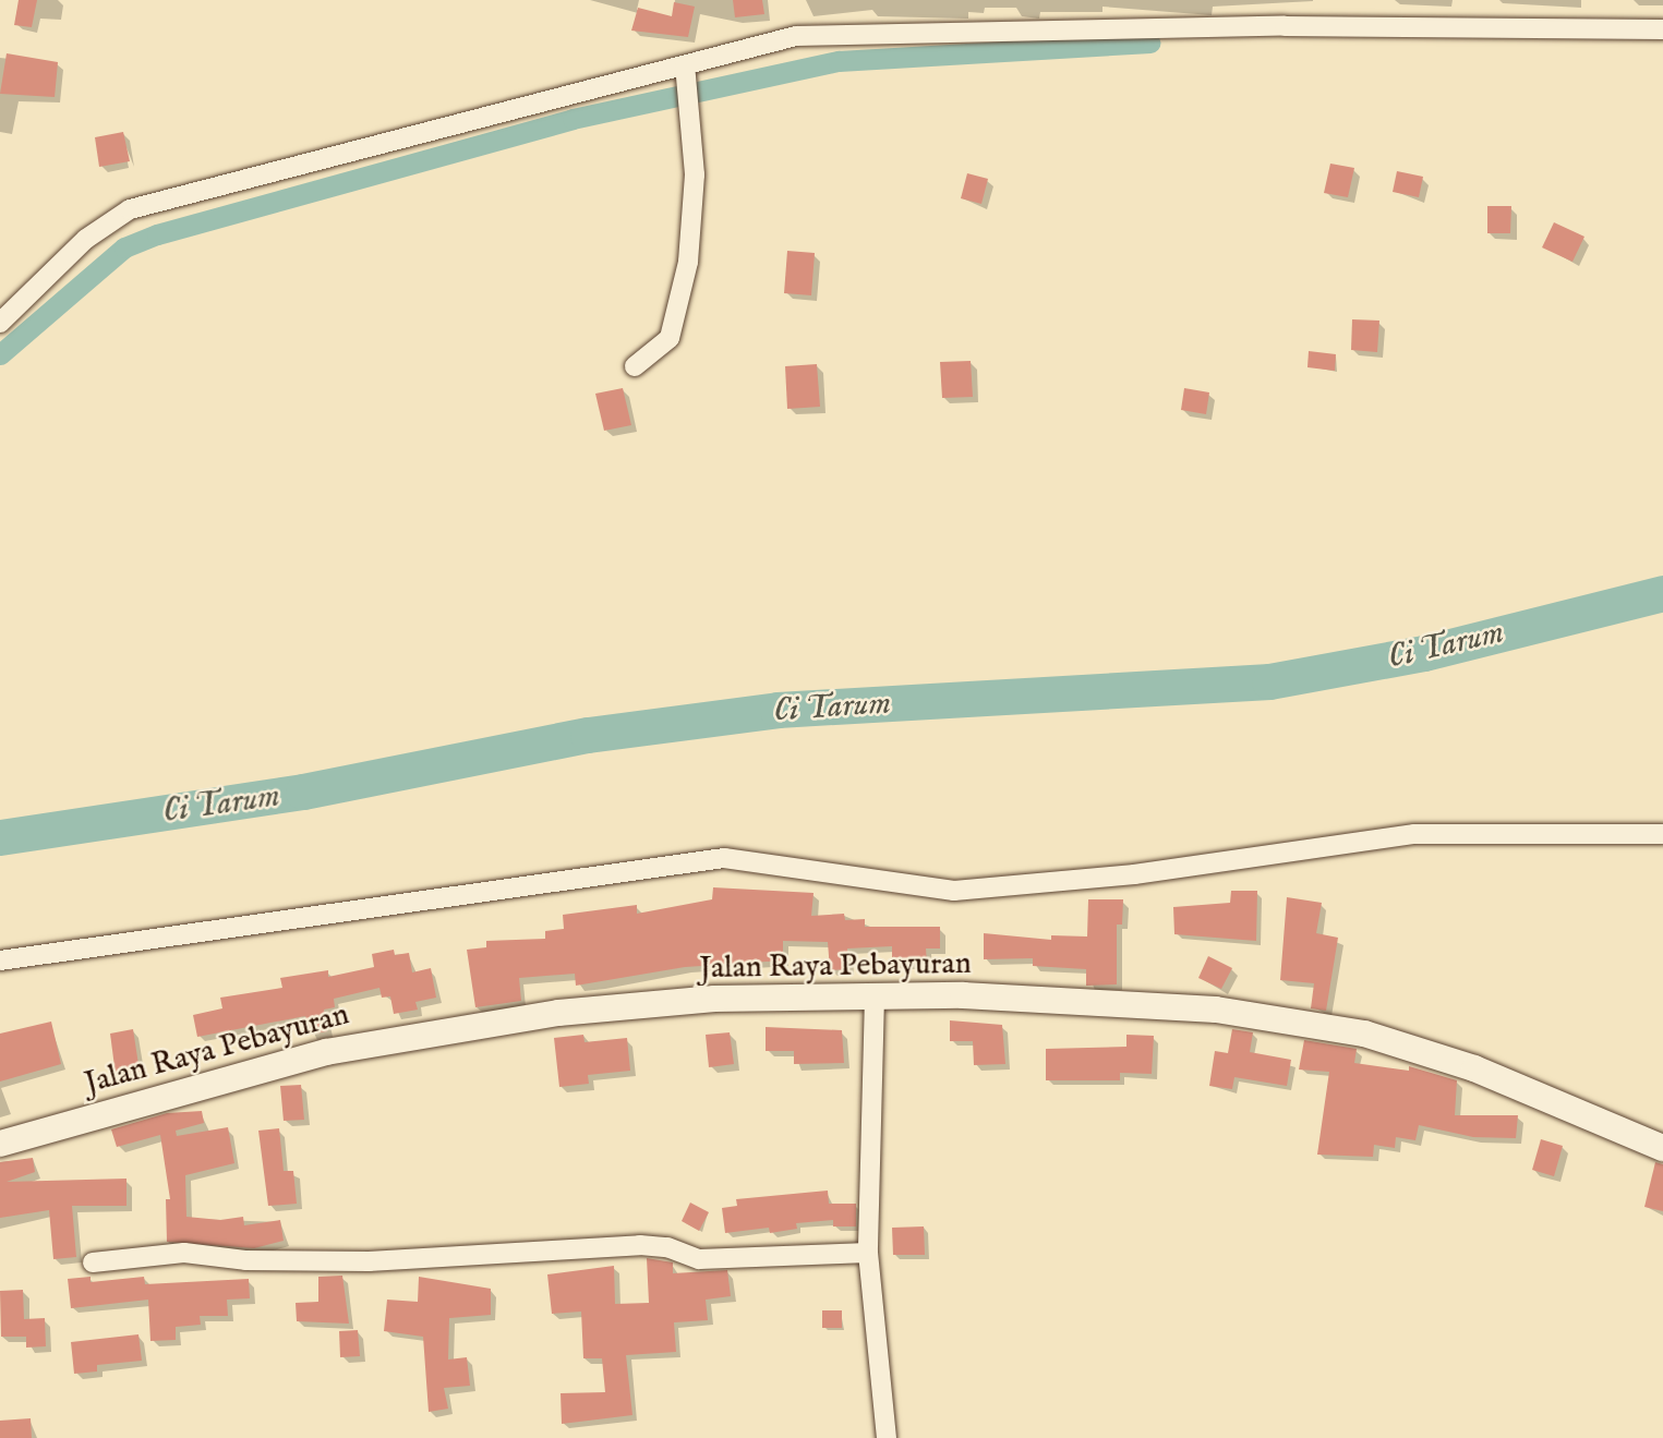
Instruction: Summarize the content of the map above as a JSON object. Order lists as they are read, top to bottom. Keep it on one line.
{"streets":{"main road":["Jalan Raya Pebayuran"]},"water":["Ci Tarum"]}
